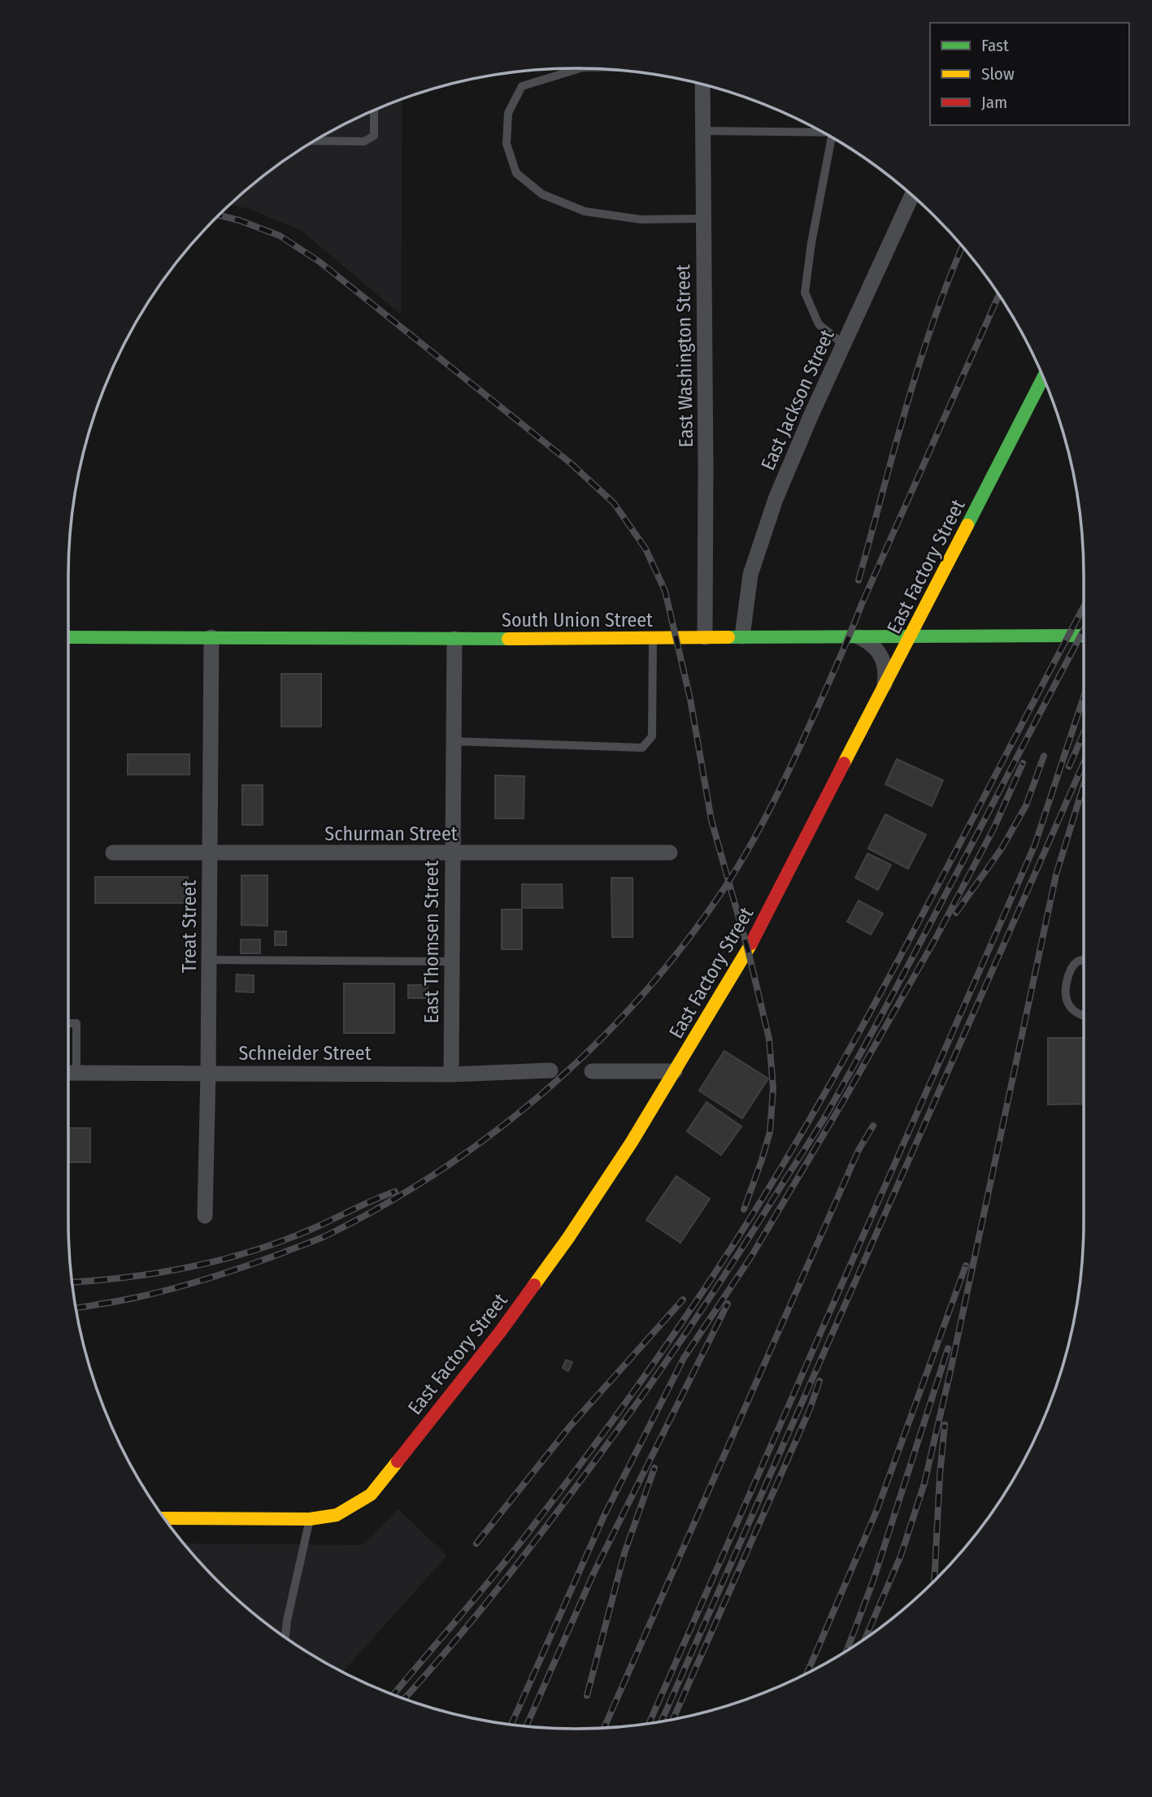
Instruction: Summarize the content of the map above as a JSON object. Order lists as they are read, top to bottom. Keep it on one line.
{"streets":{"street":["East Washington Street","East Jackson Street","East Factory Street","South Union Street","Schurman Street","Treat Street","East Thomsen Street","Schneider Street"]},"crossings":[["East Washington Street","South Union Street"],["East Jackson Street","South Union Street"],["East Factory Street","South Union Street"],["South Union Street","Treat Street"],["South Union Street","East Thomsen Street"],["Schurman Street","Treat Street"],["Schurman Street","East Thomsen Street"],["Treat Street","Schneider Street"],["East Thomsen Street","Schneider Street"]],"legend":["Fast","Slow","Jam"]}
